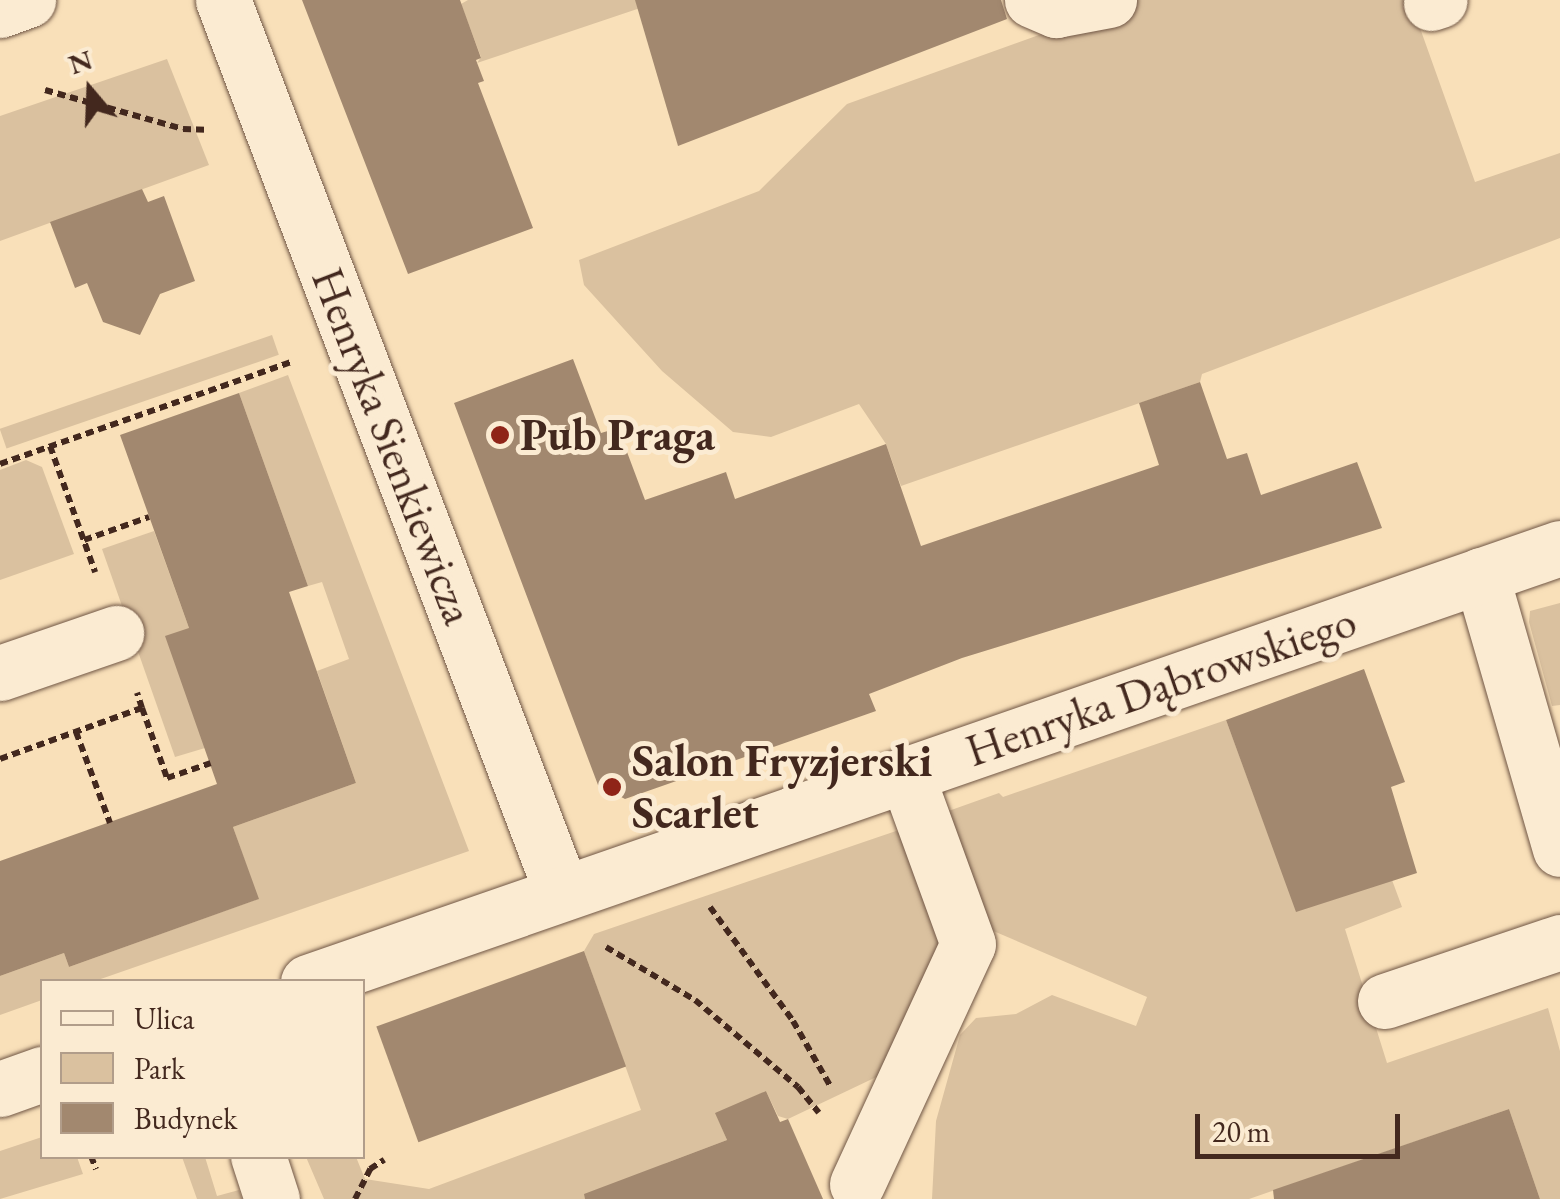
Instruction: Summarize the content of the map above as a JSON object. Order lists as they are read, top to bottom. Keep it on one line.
{"streets":{"street":["Henryka Sienkiewicza","Henryka Dąbrowskiego"]},"crossings":[["Henryka Sienkiewicza","Henryka Dąbrowskiego"]],"places":["Pub Praga","Salon Fryzjerski Scarlet"],"legend":["Ulica","Park","Budynek"],"scale_bar":"20 m","north":"top"}
